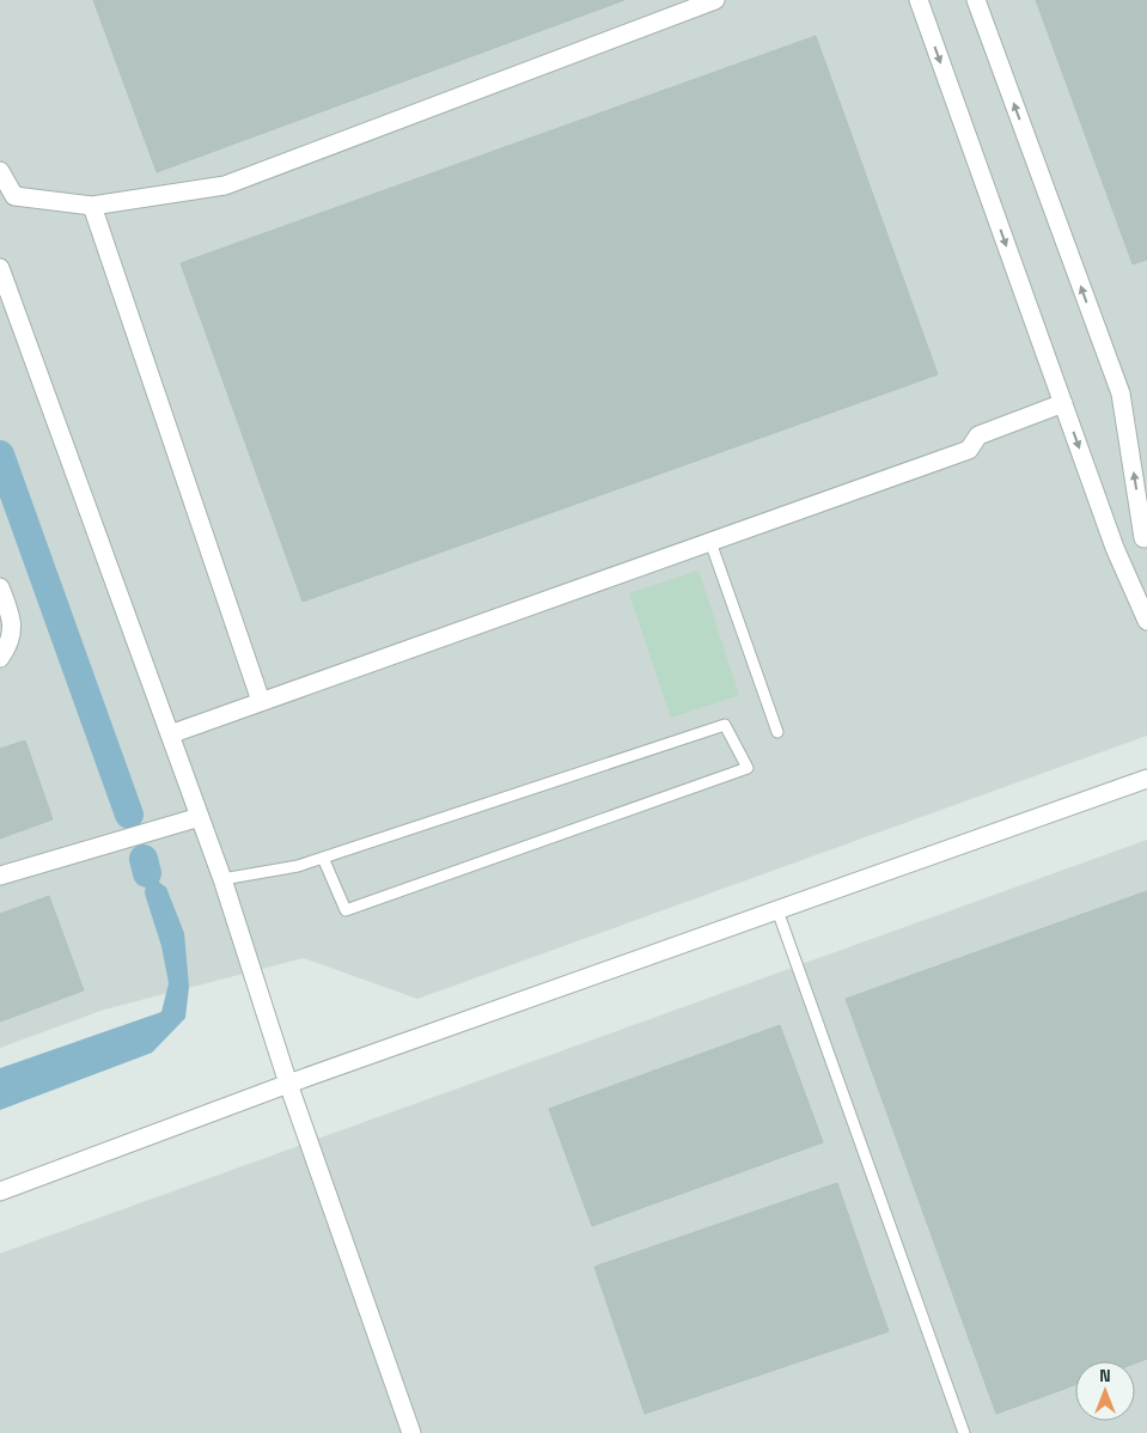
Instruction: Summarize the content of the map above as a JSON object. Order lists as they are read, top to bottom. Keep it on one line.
{"north":"top"}
